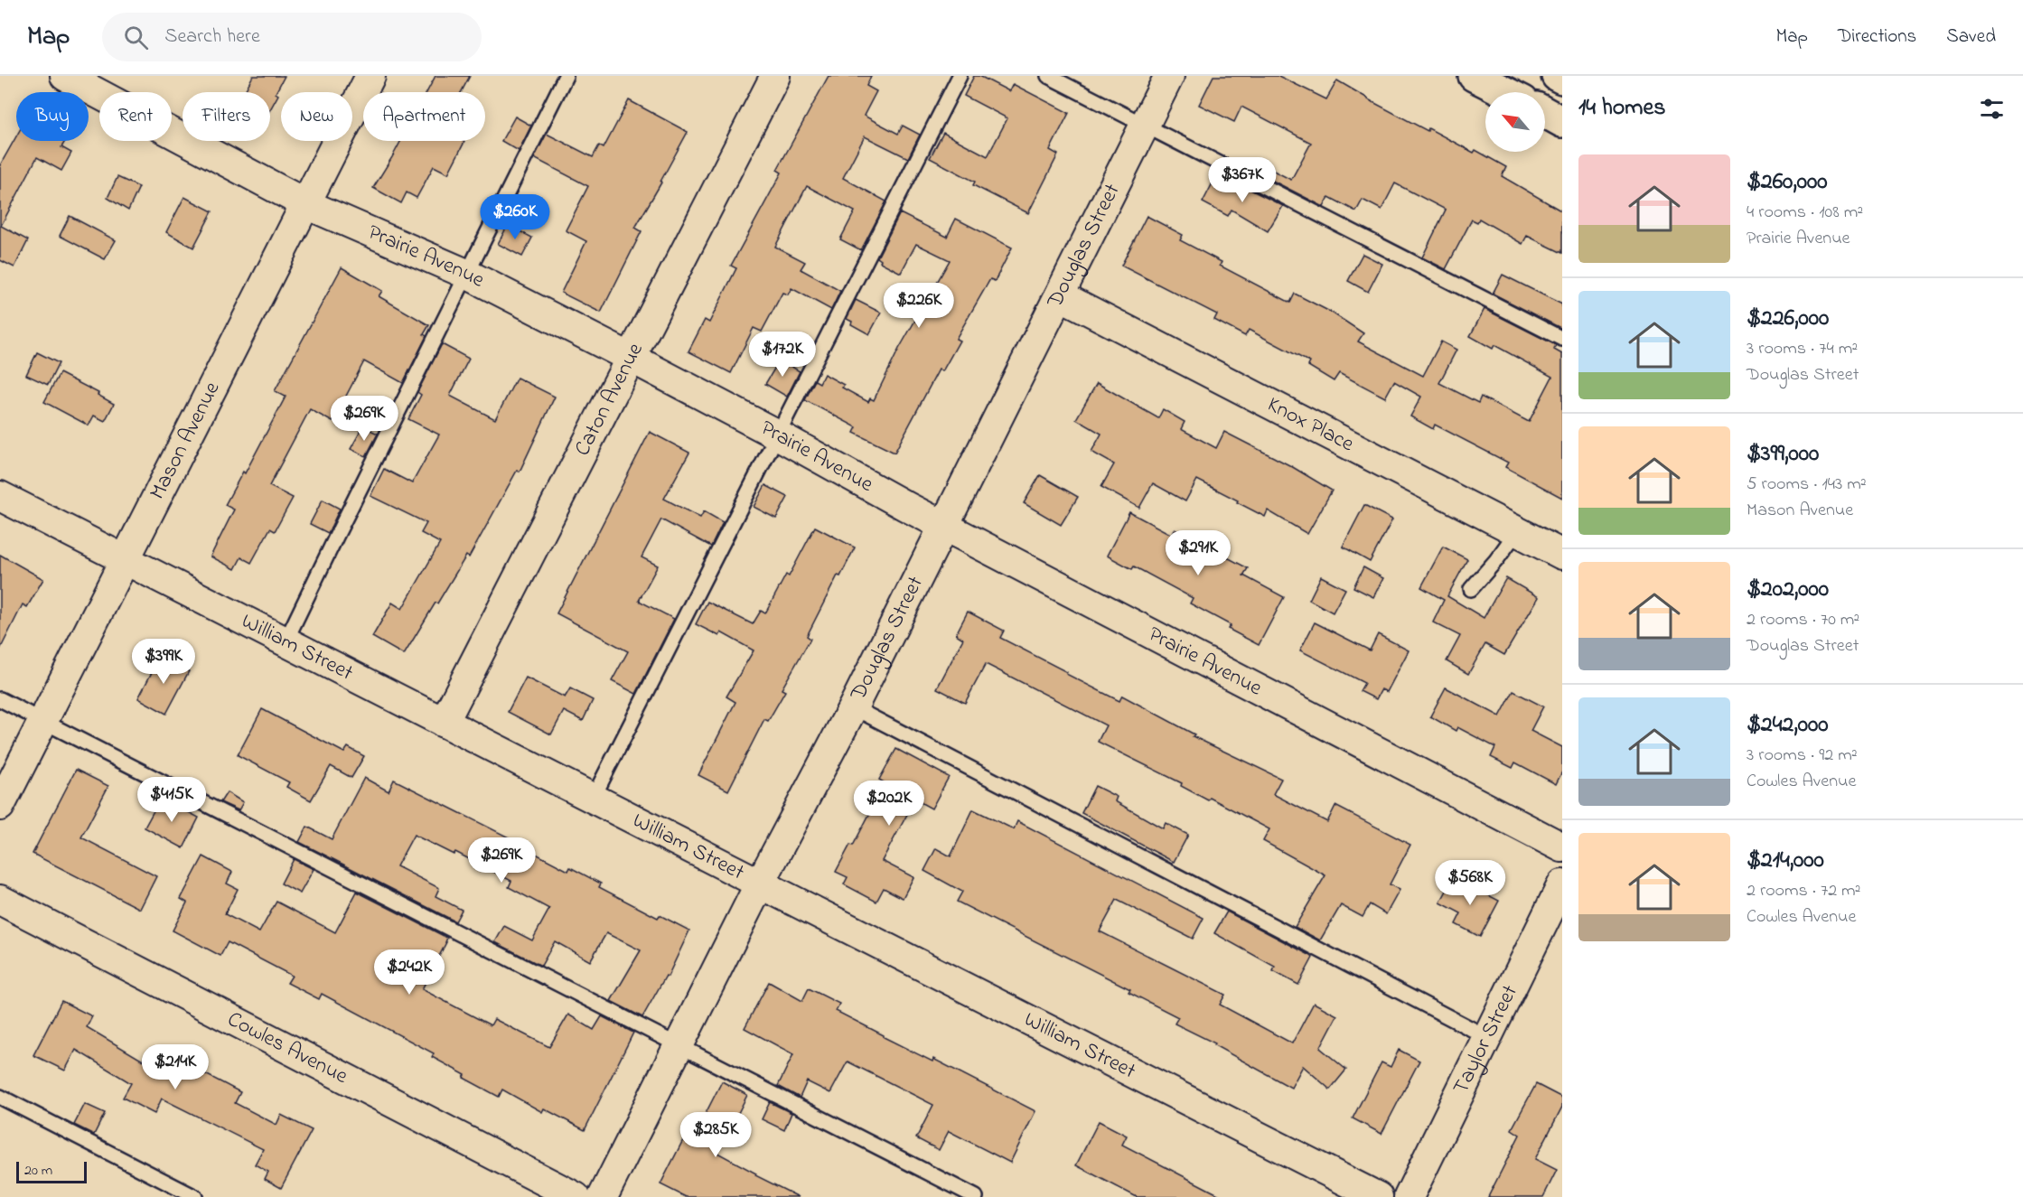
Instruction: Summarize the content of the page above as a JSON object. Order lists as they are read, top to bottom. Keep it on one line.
{"streets":{"street":["Douglas Street","Prairie Avenue","Caton Avenue","Knox Place","Mason Avenue","William Street","Taylor Street","Cowles Avenue"]},"crossings":[["Douglas Street","Prairie Avenue"],["Douglas Street","Knox Place"],["Douglas Street","William Street"],["Prairie Avenue","Caton Avenue"],["Prairie Avenue","Mason Avenue"],["Caton Avenue","William Street"],["Mason Avenue","William Street"]],"scale_bar":"20 m","north":"top left","page":{"header":"Map","search":"Search here","nav":["Map","Directions","Saved"],"heading":"14 homes","chip":["Buy","Rent","Filters","New","Apartment"],"list":[{"name":"$260,000","note":"4 rooms · 108 m² · Prairie Avenue"},{"name":"$226,000","note":"3 rooms · 74 m² · Douglas Street"},{"name":"$399,000","note":"5 rooms · 143 m² · Mason Avenue"},{"name":"$202,000","note":"2 rooms · 70 m² · Douglas Street"},{"name":"$242,000","note":"3 rooms · 92 m² · Cowles Avenue"},{"name":"$214,000","note":"2 rooms · 72 m² · Cowles Avenue"}],"price":["$367K","$260K","$226K","$172K","$269K","$291K","$399K","$415K","$202K","$269K","$568K","$242K","$214K","$285K"],"scale":"20 m"}}
